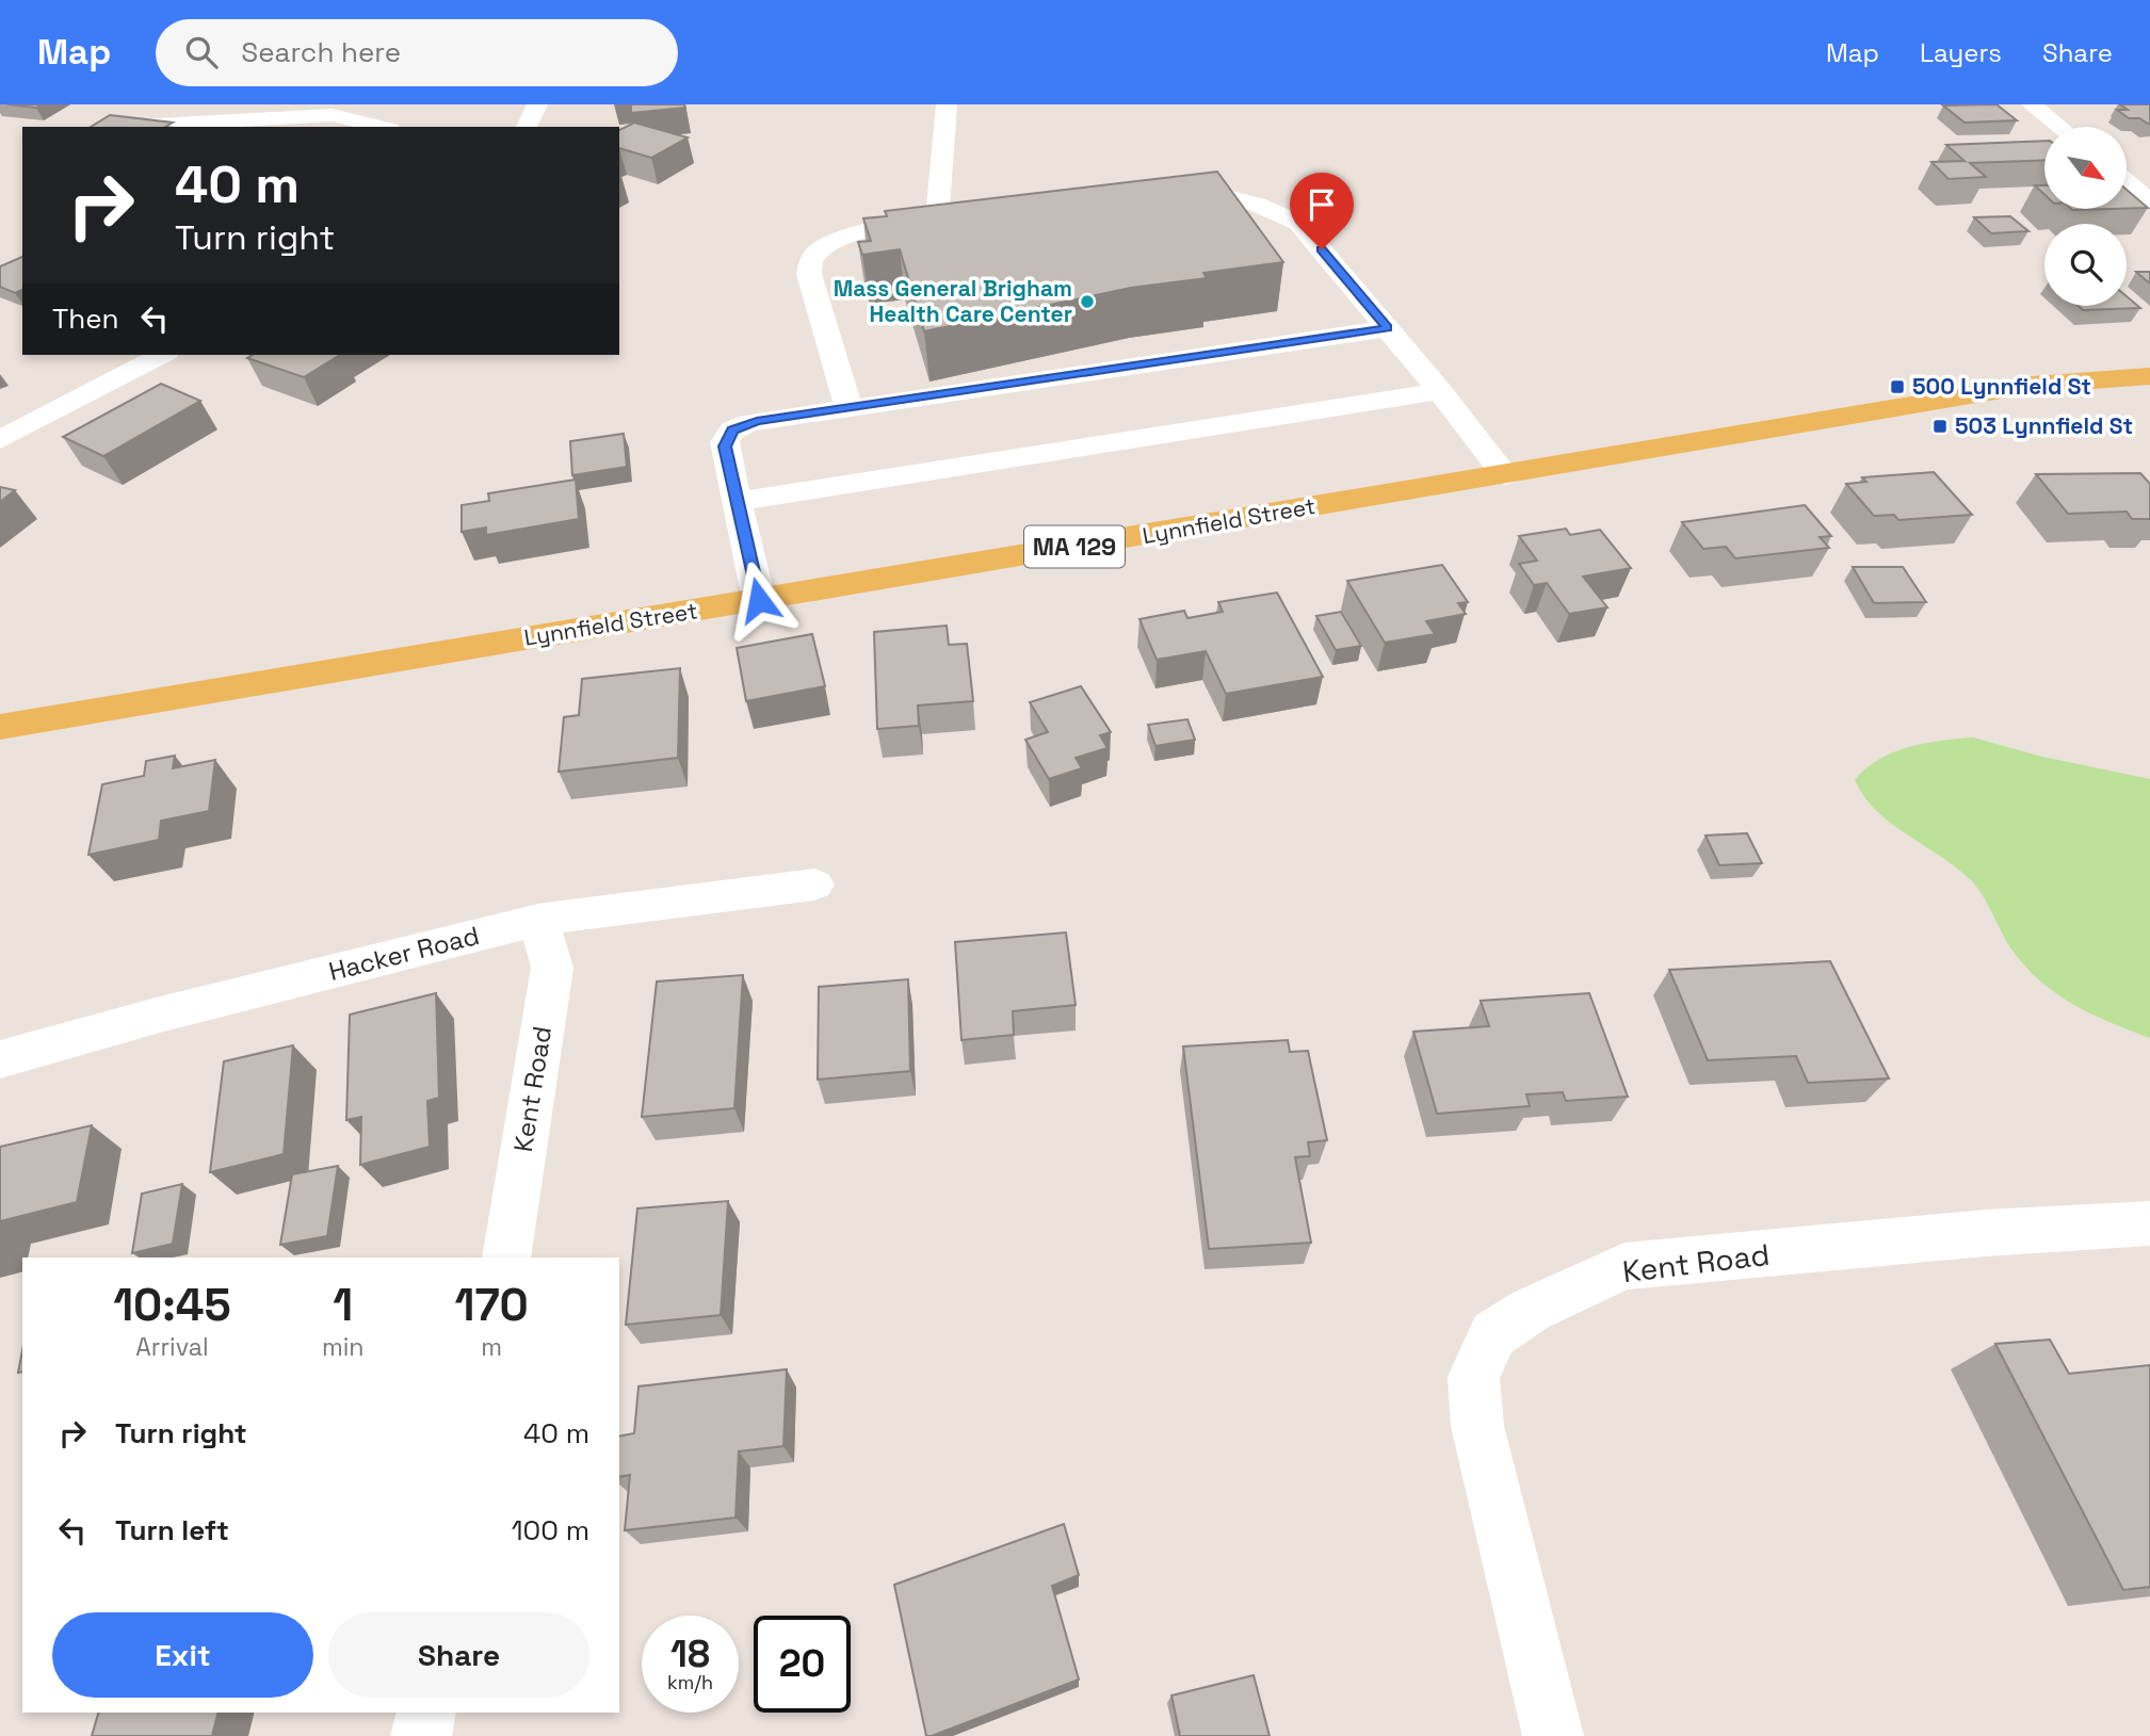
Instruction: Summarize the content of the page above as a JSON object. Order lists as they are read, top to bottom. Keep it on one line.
{"streets":{"main road":["Lynnfield Street","MA 129"],"street":["Hacker Road","Kent Road"]},"crossings":[["Hacker Road","Kent Road"]],"places":{"other":["Mass General Brigham Health Care Center"],"transit":["500 Lynnfield St","503 Lynnfield St"]},"north":"bottom right","page":{"header":"Map","search":"Search here","nav":["Map","Layers","Share"],"turn":["40 m","Turn right"],"then":"Then","eta":["10:45","Arrival","1","min","170","m"],"list":[{"name":"Turn right","value":"40 m"},{"name":"Turn left","value":"100 m"}],"buttons":["Exit","Share"],"speed":"18 km/h","limit":"20"}}
